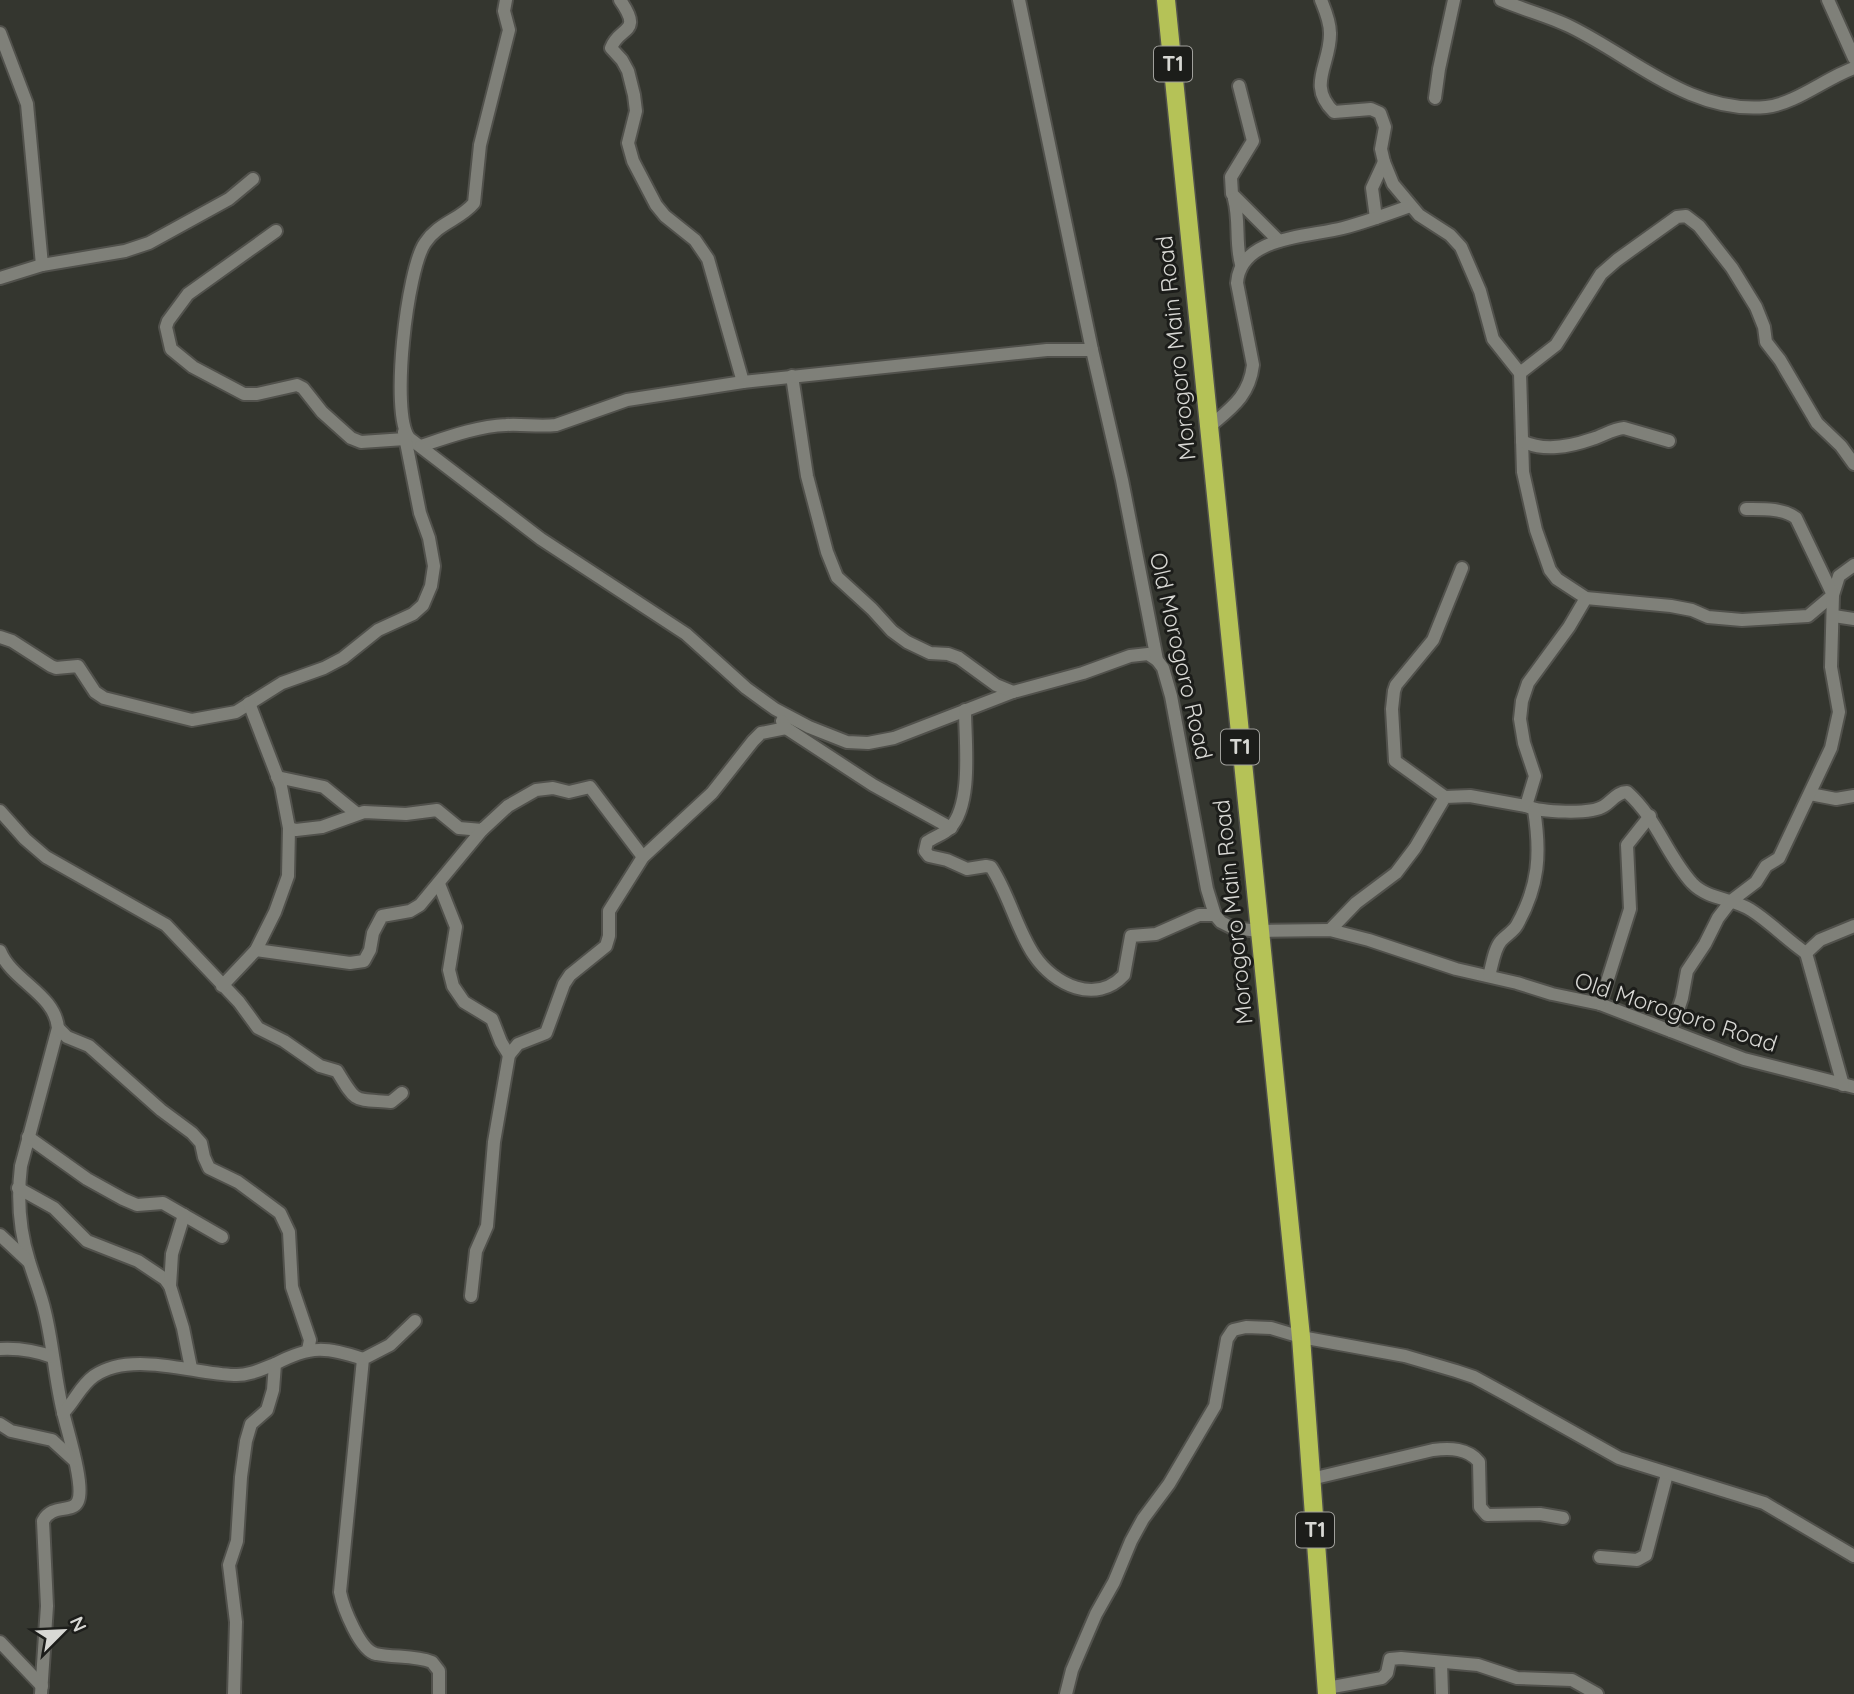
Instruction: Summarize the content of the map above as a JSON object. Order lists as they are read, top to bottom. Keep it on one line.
{"streets":{"highway":["T1","Morogoro Main Road"],"street":["Old Morogoro Road"]},"crossings":[["Morogoro Main Road","Old Morogoro Road"]],"north":"top right"}
